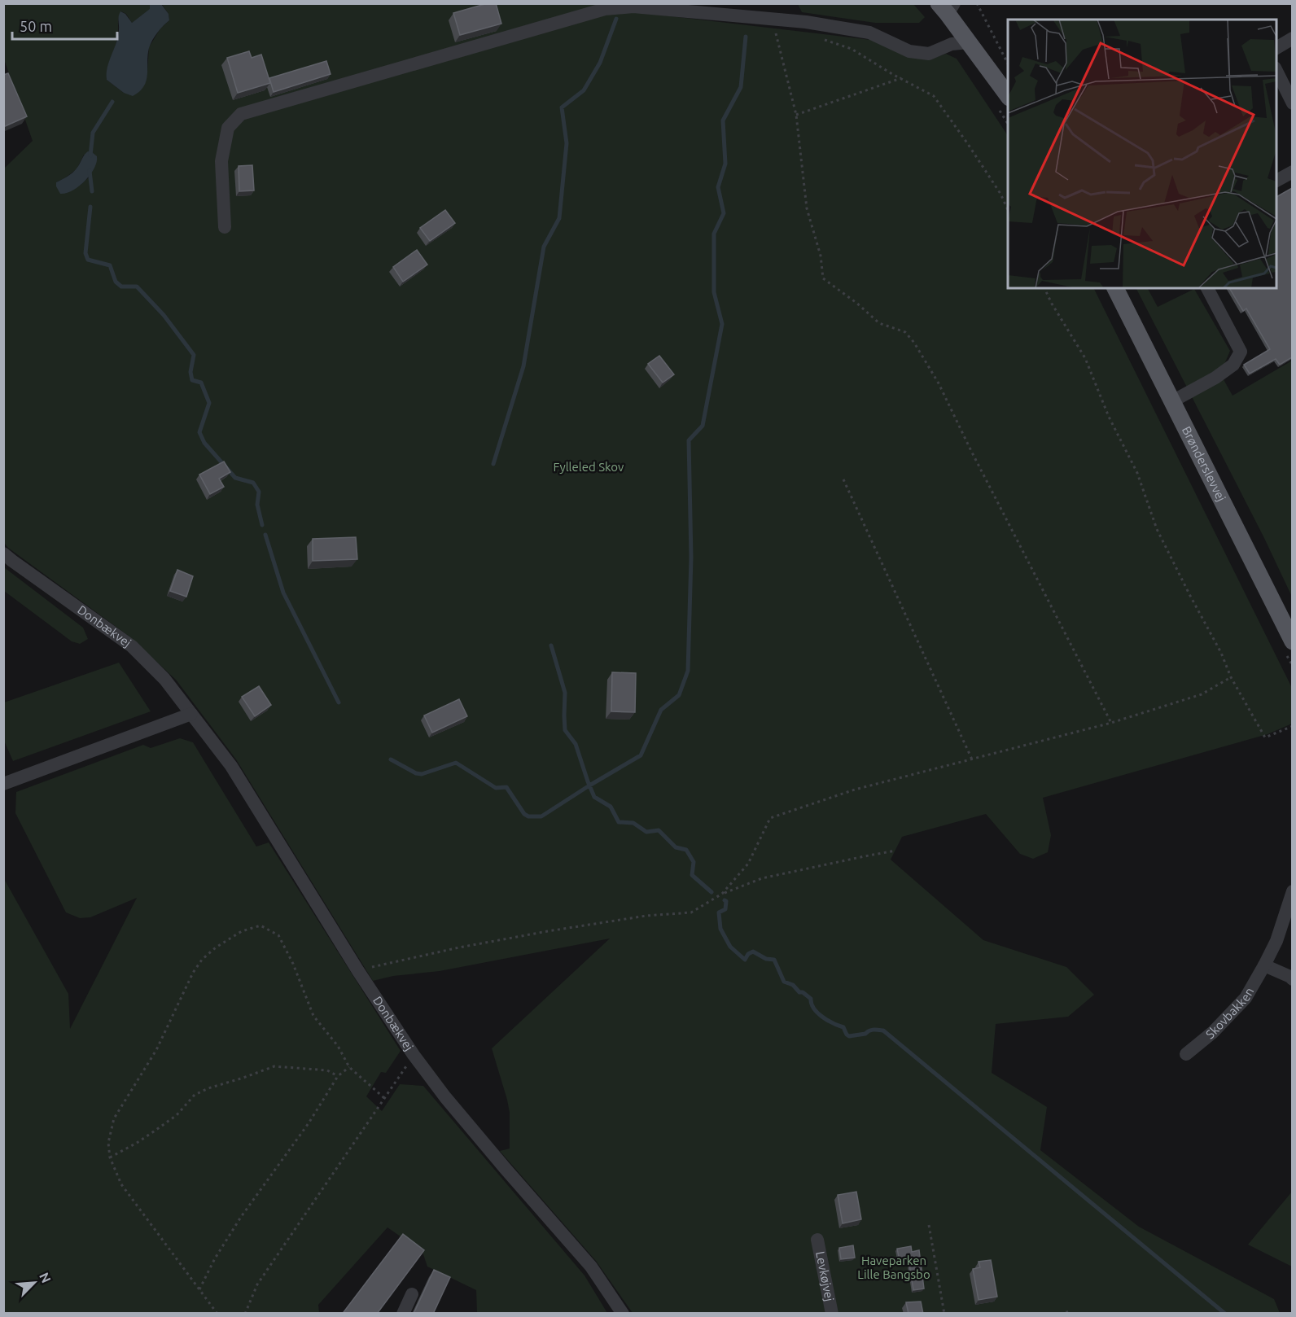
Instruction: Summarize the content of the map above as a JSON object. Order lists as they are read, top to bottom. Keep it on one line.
{"streets":{"main road":["Brønderslevvej"],"street":["Donbækvej","Skovbakken","Levkøjvej"]},"parks":["Fylleled Skov","Haveparken Lille Bangsbo"],"scale_bar":"50 m","north":"top right"}
